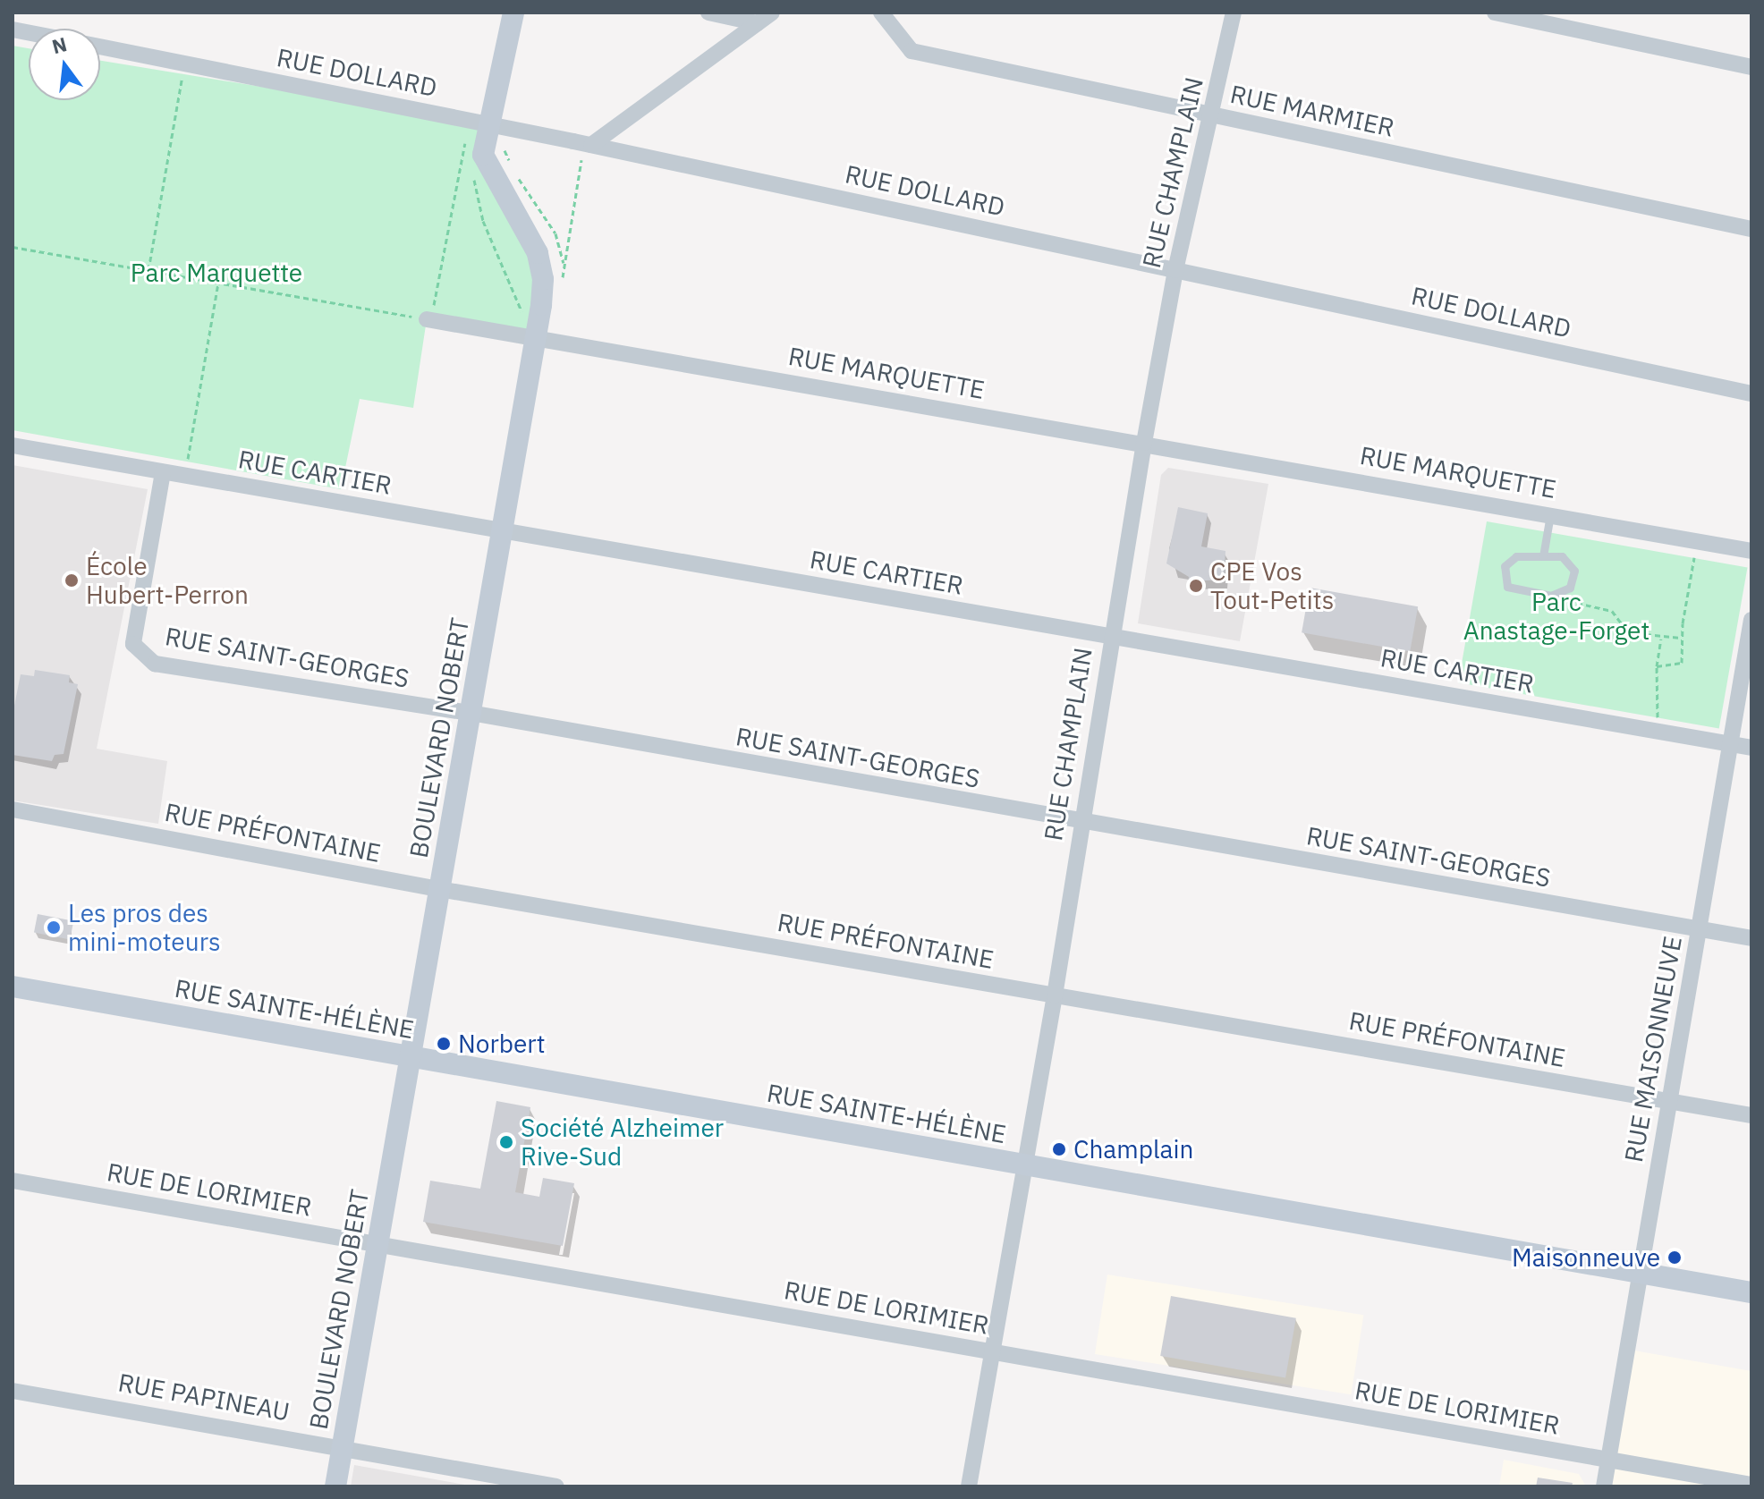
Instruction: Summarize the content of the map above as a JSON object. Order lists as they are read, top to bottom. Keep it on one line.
{"streets":{"street":["RUE DOLLARD","RUE MARMIER","RUE CHAMPLAIN","RUE MARQUETTE","RUE CARTIER","RUE SAINT-GEORGES","BOULEVARD NOBERT","RUE PRÉFONTAINE","RUE SAINTE-HÉLÈNE","RUE MAISONNEUVE","RUE DE LORIMIER","RUE PAPINEAU"]},"crossings":[["RUE DOLLARD","RUE CHAMPLAIN"],["RUE DOLLARD","BOULEVARD NOBERT"],["RUE MARMIER","RUE CHAMPLAIN"],["RUE CHAMPLAIN","RUE MARQUETTE"],["RUE CHAMPLAIN","RUE CARTIER"],["RUE CHAMPLAIN","RUE SAINT-GEORGES"],["RUE CHAMPLAIN","RUE PRÉFONTAINE"],["RUE CHAMPLAIN","RUE SAINTE-HÉLÈNE"],["RUE CHAMPLAIN","RUE DE LORIMIER"],["RUE MARQUETTE","BOULEVARD NOBERT"],["RUE CARTIER","RUE SAINT-GEORGES"],["RUE CARTIER","BOULEVARD NOBERT"],["RUE CARTIER","RUE MAISONNEUVE"],["RUE SAINT-GEORGES","BOULEVARD NOBERT"],["RUE SAINT-GEORGES","RUE MAISONNEUVE"],["BOULEVARD NOBERT","RUE PRÉFONTAINE"],["BOULEVARD NOBERT","RUE SAINTE-HÉLÈNE"],["BOULEVARD NOBERT","RUE DE LORIMIER"],["BOULEVARD NOBERT","RUE PAPINEAU"],["RUE PRÉFONTAINE","RUE MAISONNEUVE"],["RUE SAINTE-HÉLÈNE","RUE MAISONNEUVE"],["RUE MAISONNEUVE","RUE DE LORIMIER"]],"parks":["Parc Marquette","Parc Anastage-Forget"],"places":["École Hubert-Perron","CPE Vos Tout-Petits","Les pros des mini-moteurs","Norbert","Société Alzheimer Rive-Sud","Champlain","Maisonneuve"],"north":"top"}
